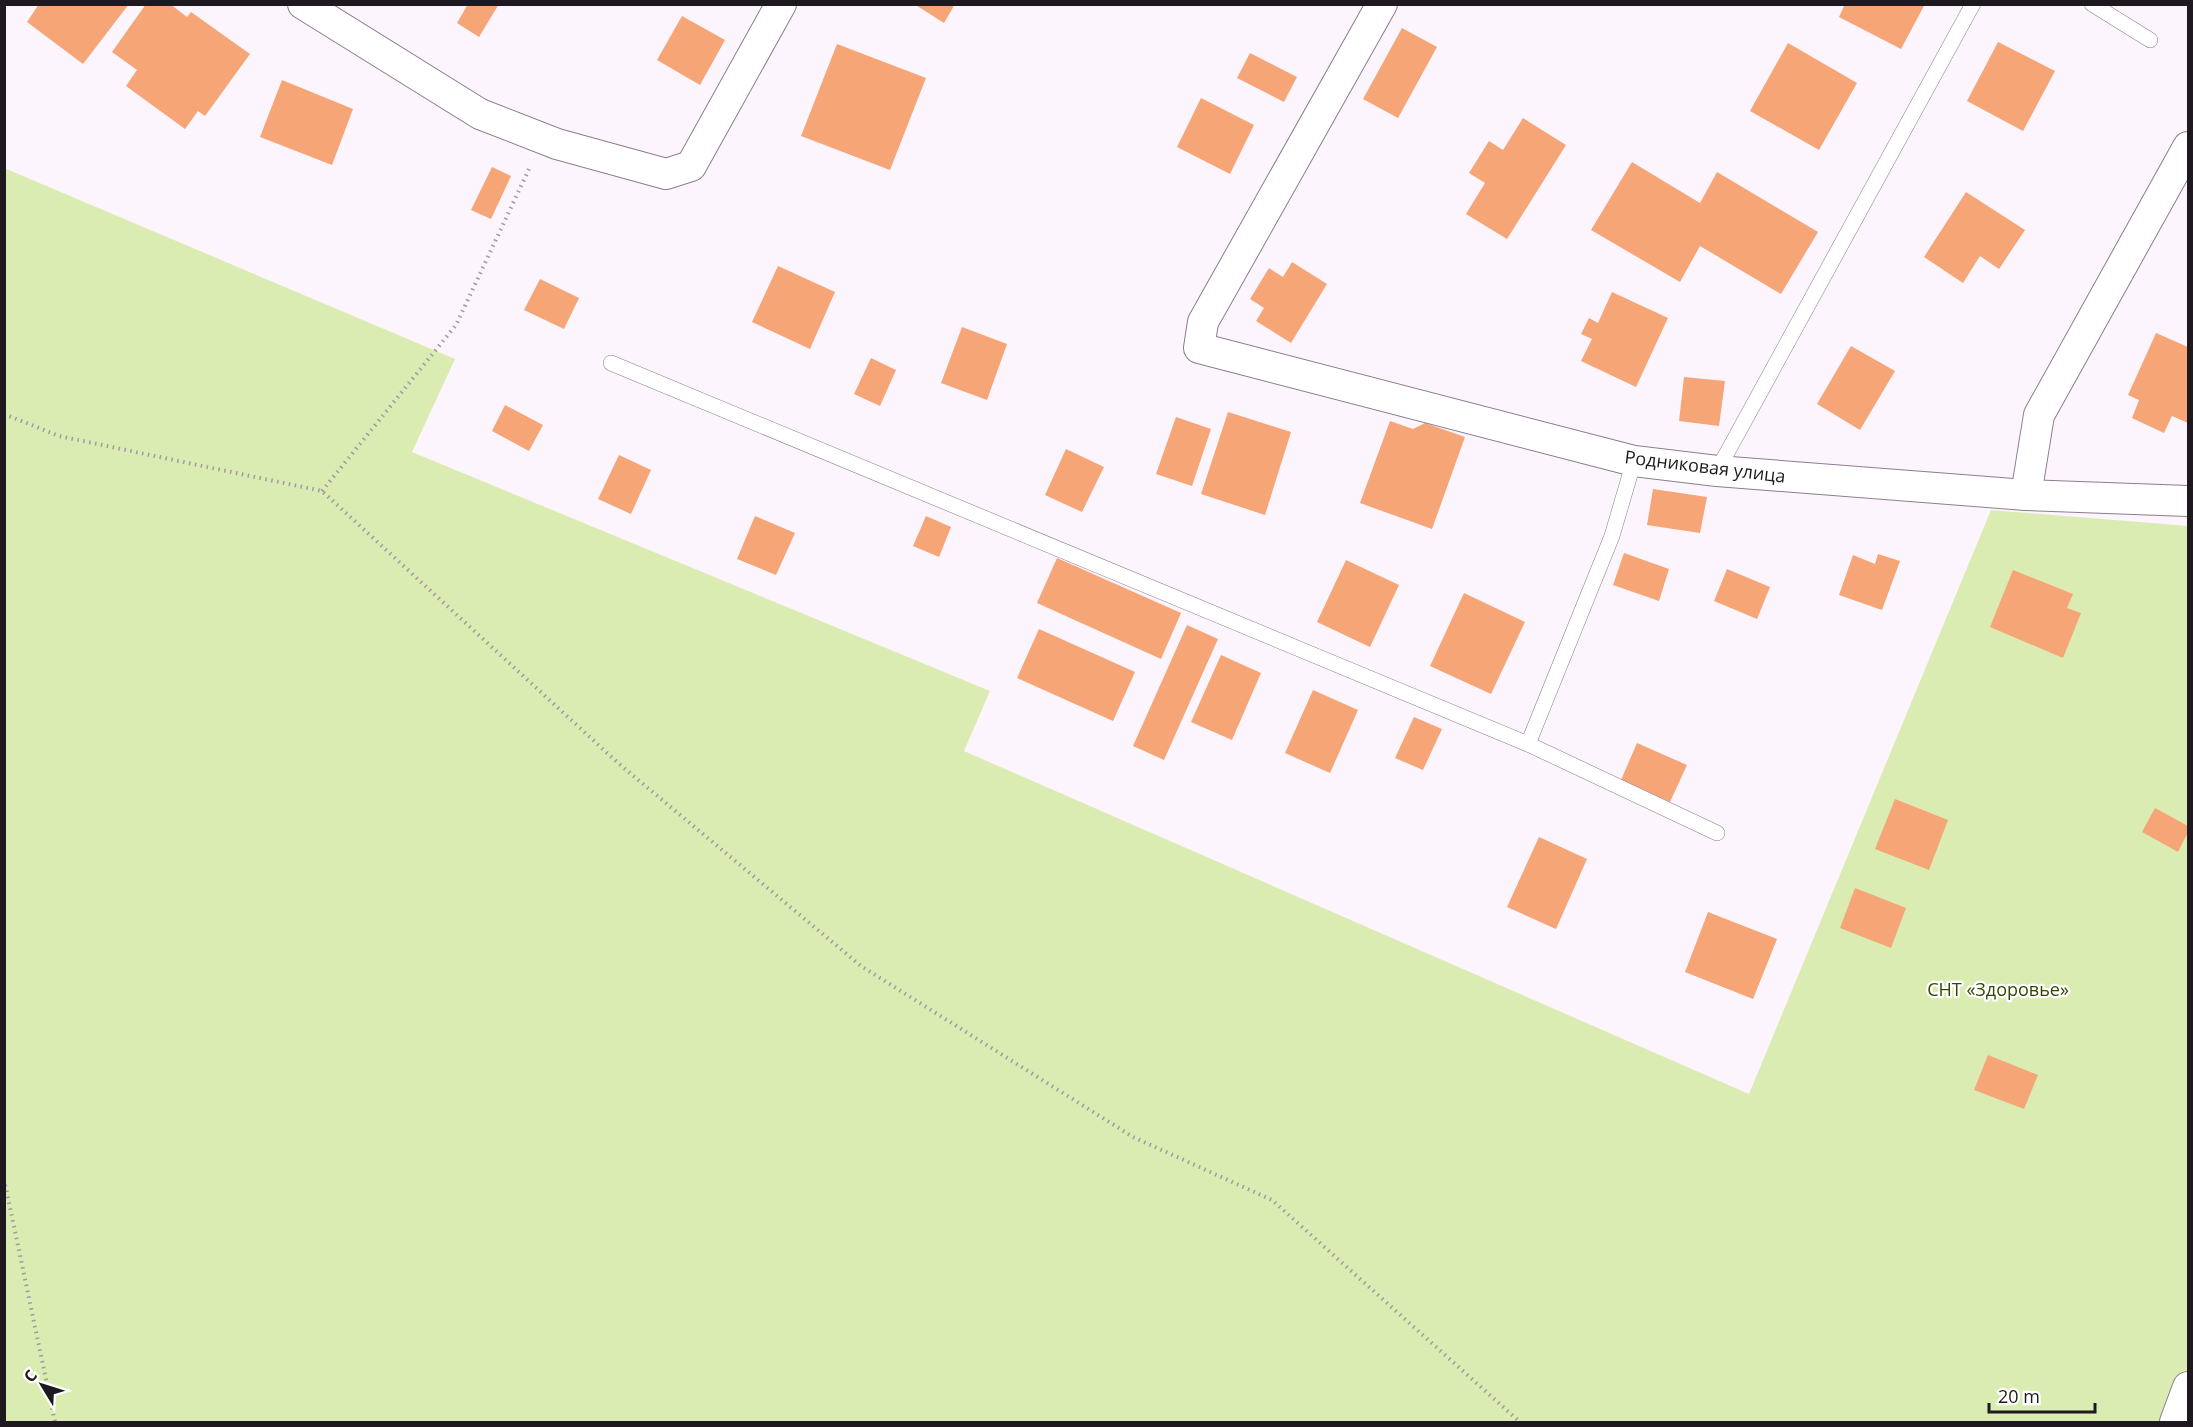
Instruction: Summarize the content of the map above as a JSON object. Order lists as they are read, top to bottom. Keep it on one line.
{"streets":{"street":["Родниковая улица"]},"parks":["СНТ «Здоровье»"],"scale_bar":"20 m","north":"top left"}
